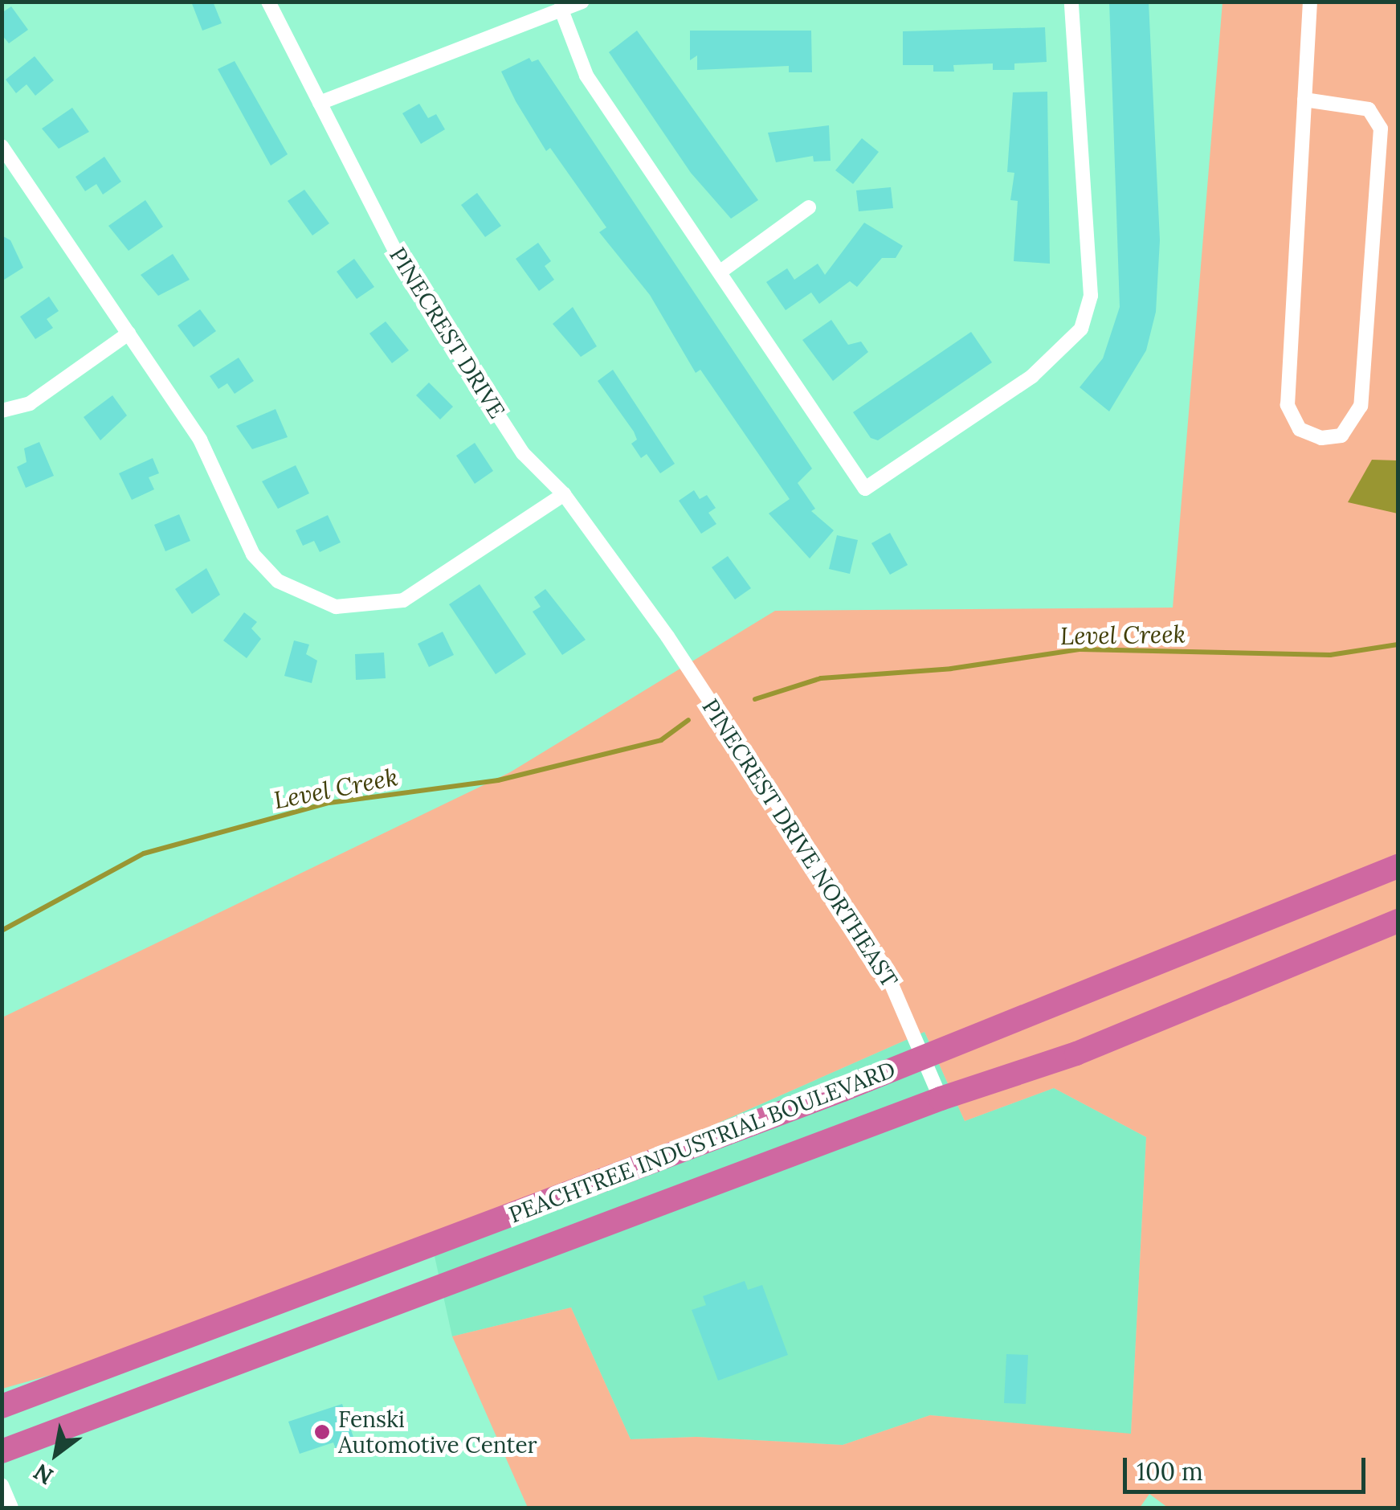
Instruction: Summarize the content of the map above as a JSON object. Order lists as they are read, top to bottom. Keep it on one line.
{"streets":{"highway":["PEACHTREE INDUSTRIAL BOULEVARD"],"street":["PINECREST DRIVE","PINECREST DRIVE NORTHEAST"]},"crossings":[["PINECREST DRIVE","PINECREST DRIVE NORTHEAST"],["PINECREST DRIVE NORTHEAST","PEACHTREE INDUSTRIAL BOULEVARD"]],"water":["Level Creek"],"places":["Fenski Automotive Center"],"scale_bar":"100 m","north":"bottom left"}
